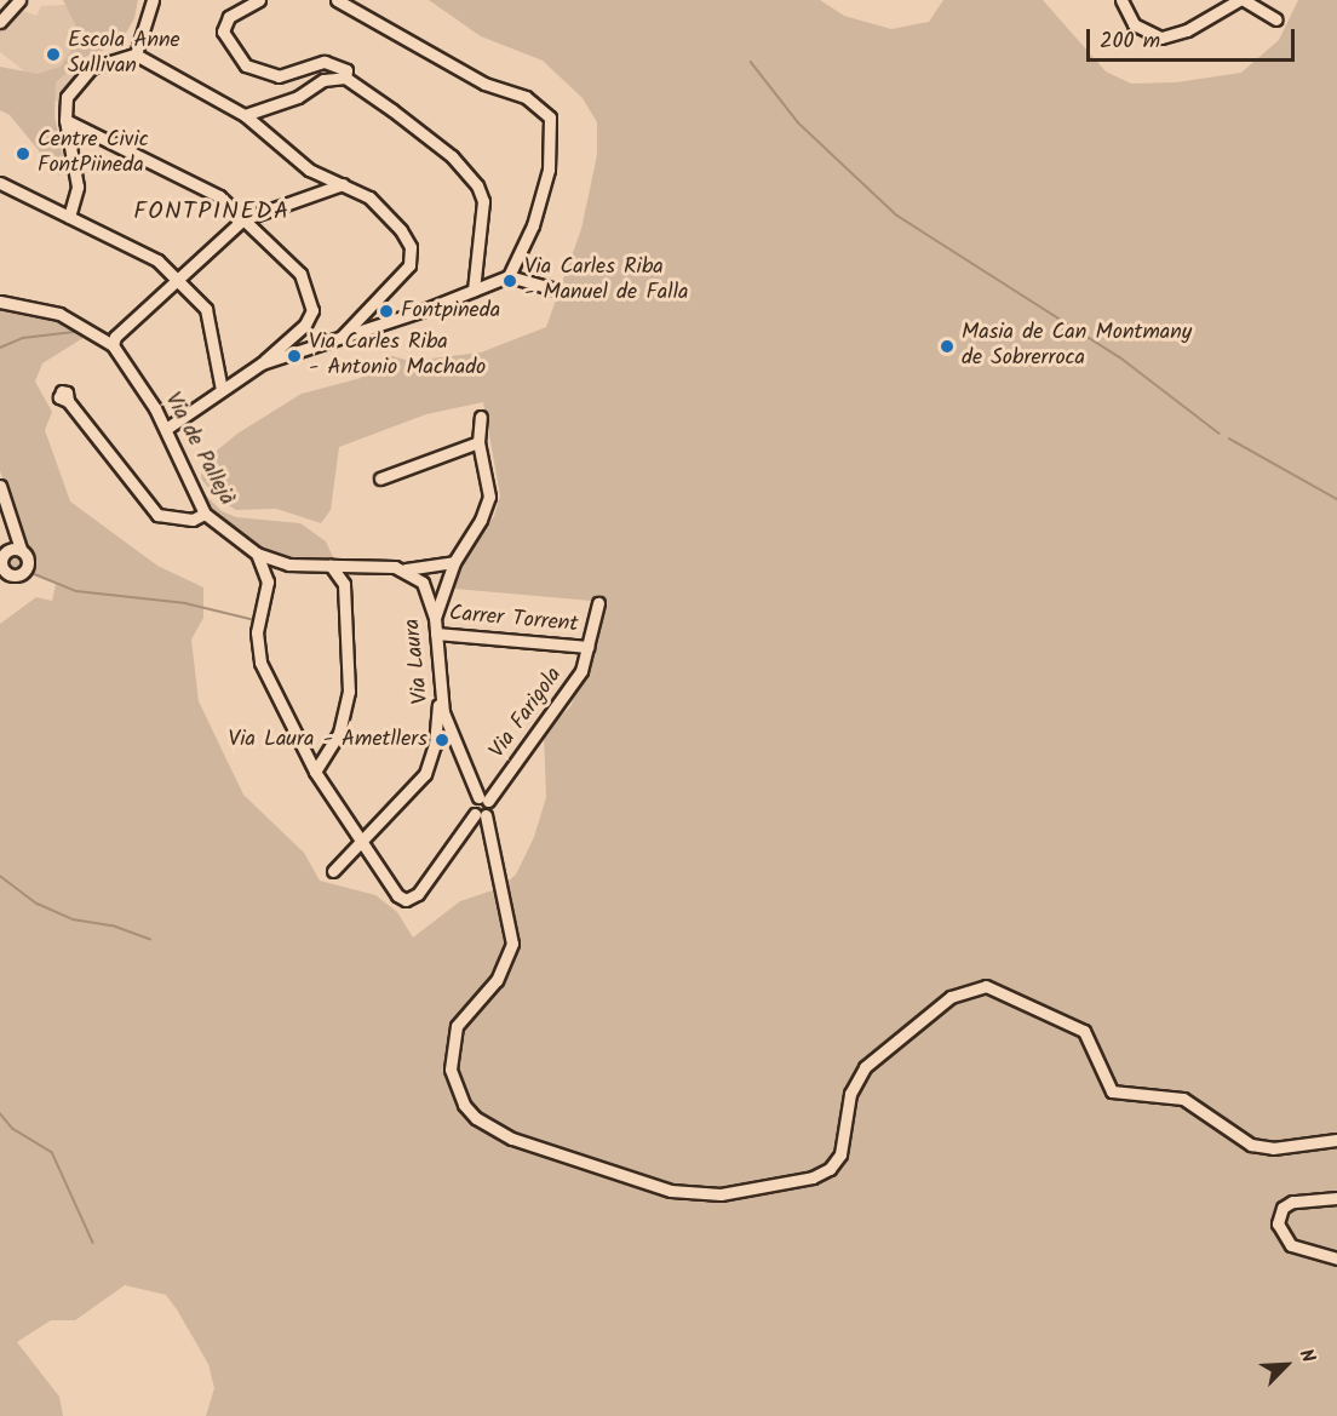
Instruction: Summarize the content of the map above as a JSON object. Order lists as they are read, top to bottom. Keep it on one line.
{"streets":{"street":["Via de Pallejà","Carrer Torrent","Via Laura","Via Farigola"]},"crossings":[["Carrer Torrent","Via Laura"],["Carrer Torrent","Via Farigola"],["Via Laura","Via Farigola"]],"districts":["FONTPINEDA"],"places":["Escola Anne Sullivan","Centre Civic FontPiineda","Via Carles Riba - Manuel de Falla","Fontpineda","Masia de Can Montmany de Sobrerroca","Via Carles Riba - Antonio Machado","Via Laura - Ametllers"],"scale_bar":"200 m","north":"top right"}
